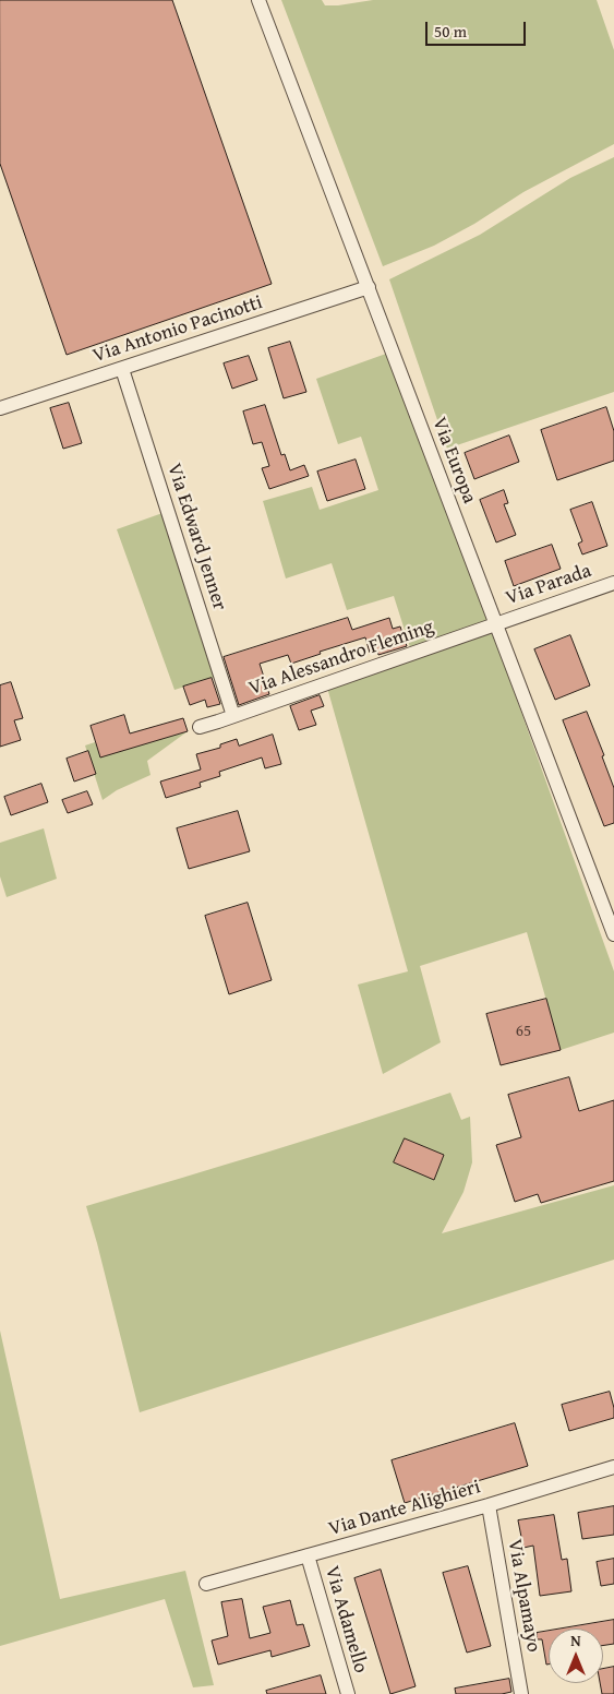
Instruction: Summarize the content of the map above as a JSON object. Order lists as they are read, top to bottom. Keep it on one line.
{"streets":{"street":["Via Antonio Pacinotti","Via Europa","Via Edward Jenner","Via Parada","Via Alessandro Fleming","Via Dante Alighieri","Via Alpamayo","Via Adamello"]},"crossings":[["Via Antonio Pacinotti","Via Europa"],["Via Antonio Pacinotti","Via Edward Jenner"],["Via Europa","Via Parada"],["Via Europa","Via Alessandro Fleming"],["Via Edward Jenner","Via Alessandro Fleming"],["Via Parada","Via Alessandro Fleming"],["Via Dante Alighieri","Via Alpamayo"],["Via Dante Alighieri","Via Adamello"]],"house_numbers":["65"],"scale_bar":"50 m","north":"top"}
